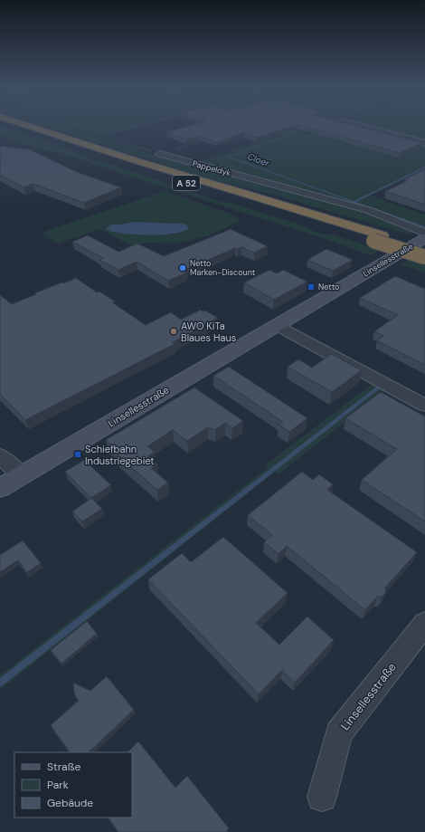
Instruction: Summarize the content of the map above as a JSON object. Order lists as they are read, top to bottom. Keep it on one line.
{"streets":{"highway":["A 52"],"street":["Pappeldyk","Linsellesstraße"]},"water":["Cloer"],"places":{"other":["Netto Marken-Discount","AWO KiTa Blaues Haus"],"transit":["Netto","Schiefbahn Industriegebiet"]},"legend":["Straße","Park","Gebäude"]}
